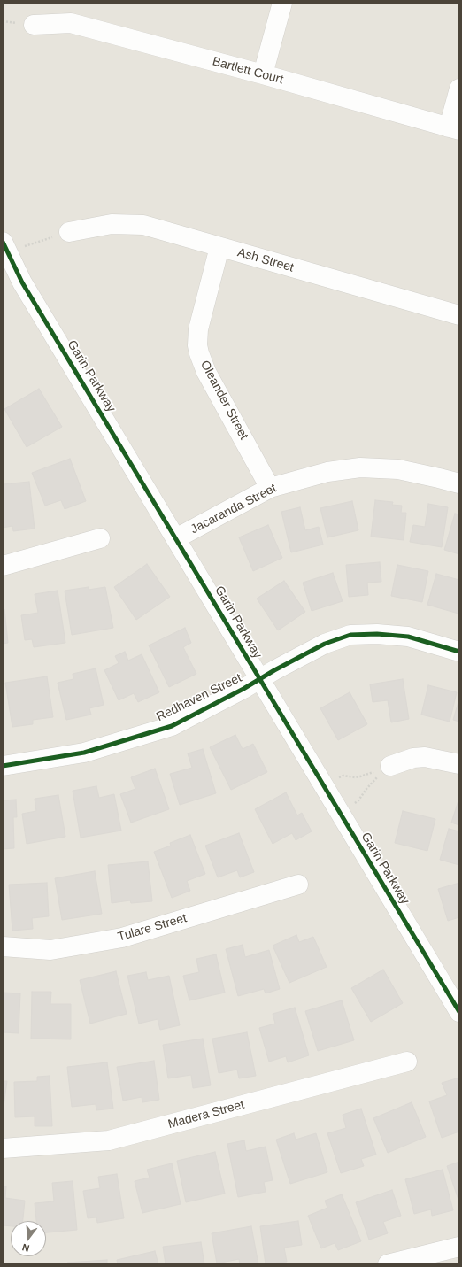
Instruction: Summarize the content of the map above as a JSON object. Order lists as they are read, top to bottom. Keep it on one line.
{"streets":{"street":["Bartlett Court","Ash Street","Garin Parkway","Oleander Street","Jacaranda Street","Redhaven Street","Tulare Street","Madera Street"]},"crossings":[["Ash Street","Oleander Street"],["Garin Parkway","Jacaranda Street"],["Garin Parkway","Redhaven Street"],["Oleander Street","Jacaranda Street"]],"north":"bottom"}
